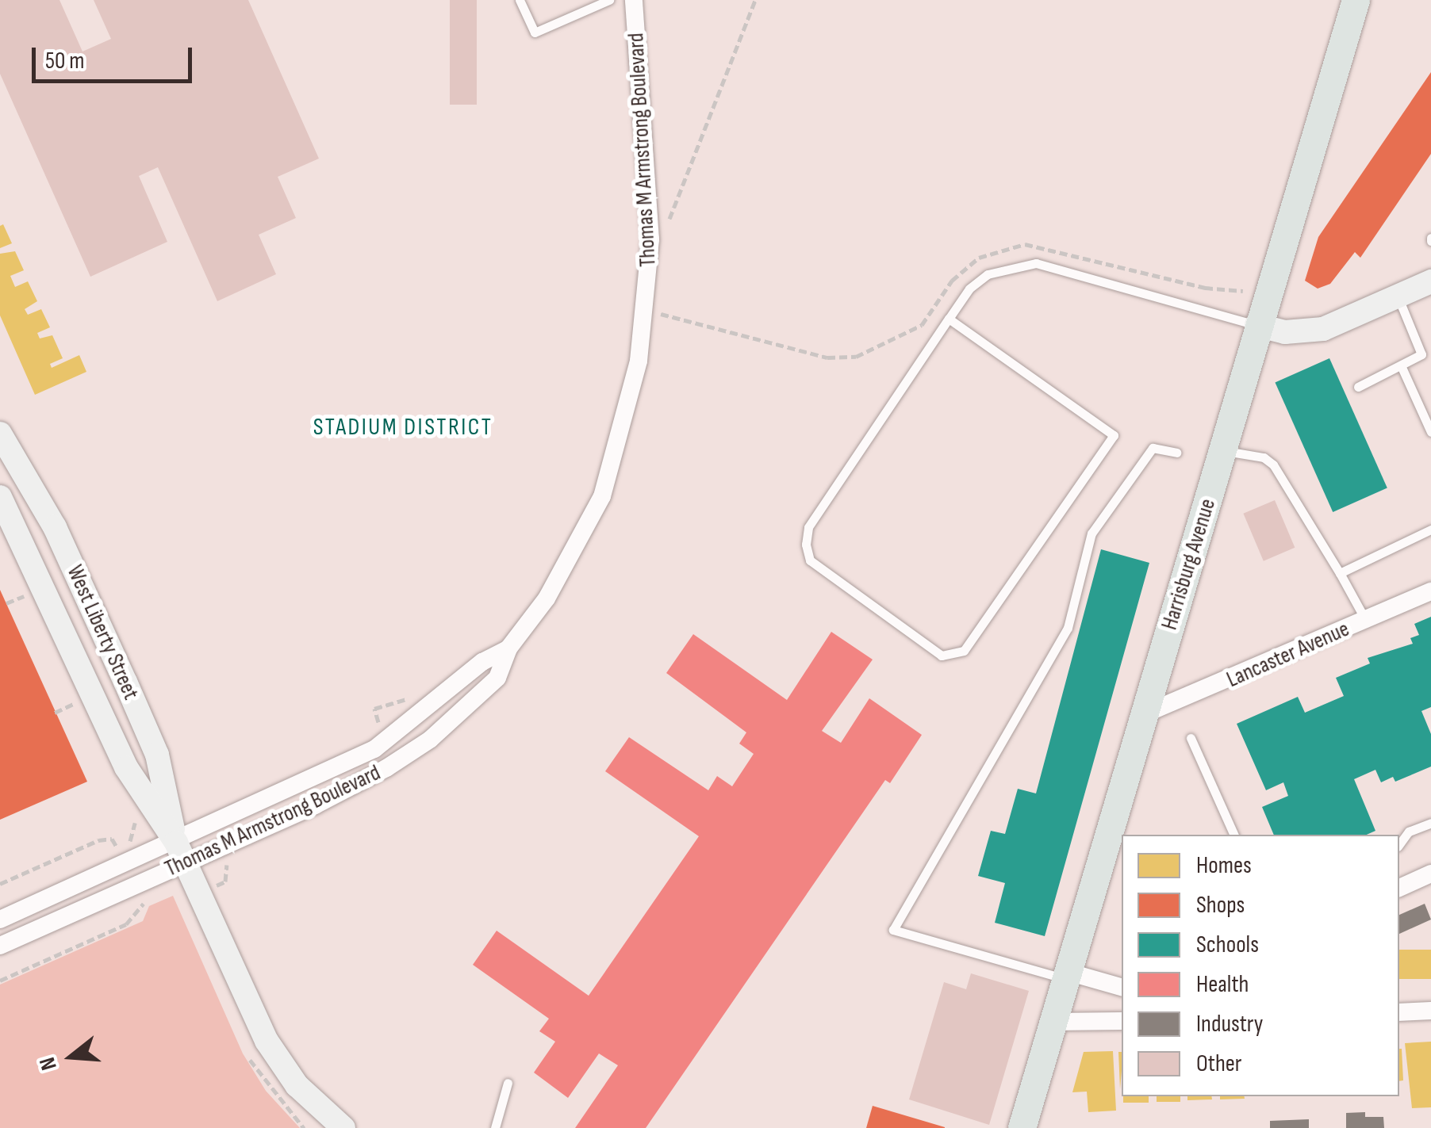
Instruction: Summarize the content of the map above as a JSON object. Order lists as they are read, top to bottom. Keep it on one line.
{"streets":{"main road":["Harrisburg Avenue","West Liberty Street"],"street":["Thomas M Armstrong Boulevard","Lancaster Avenue"]},"crossings":[["Thomas M Armstrong Boulevard","West Liberty Street"],["Harrisburg Avenue","Lancaster Avenue"]],"districts":["STADIUM DISTRICT"],"legend":["Homes","Shops","Schools","Health","Industry","Other"],"scale_bar":"50 m","north":"left"}
